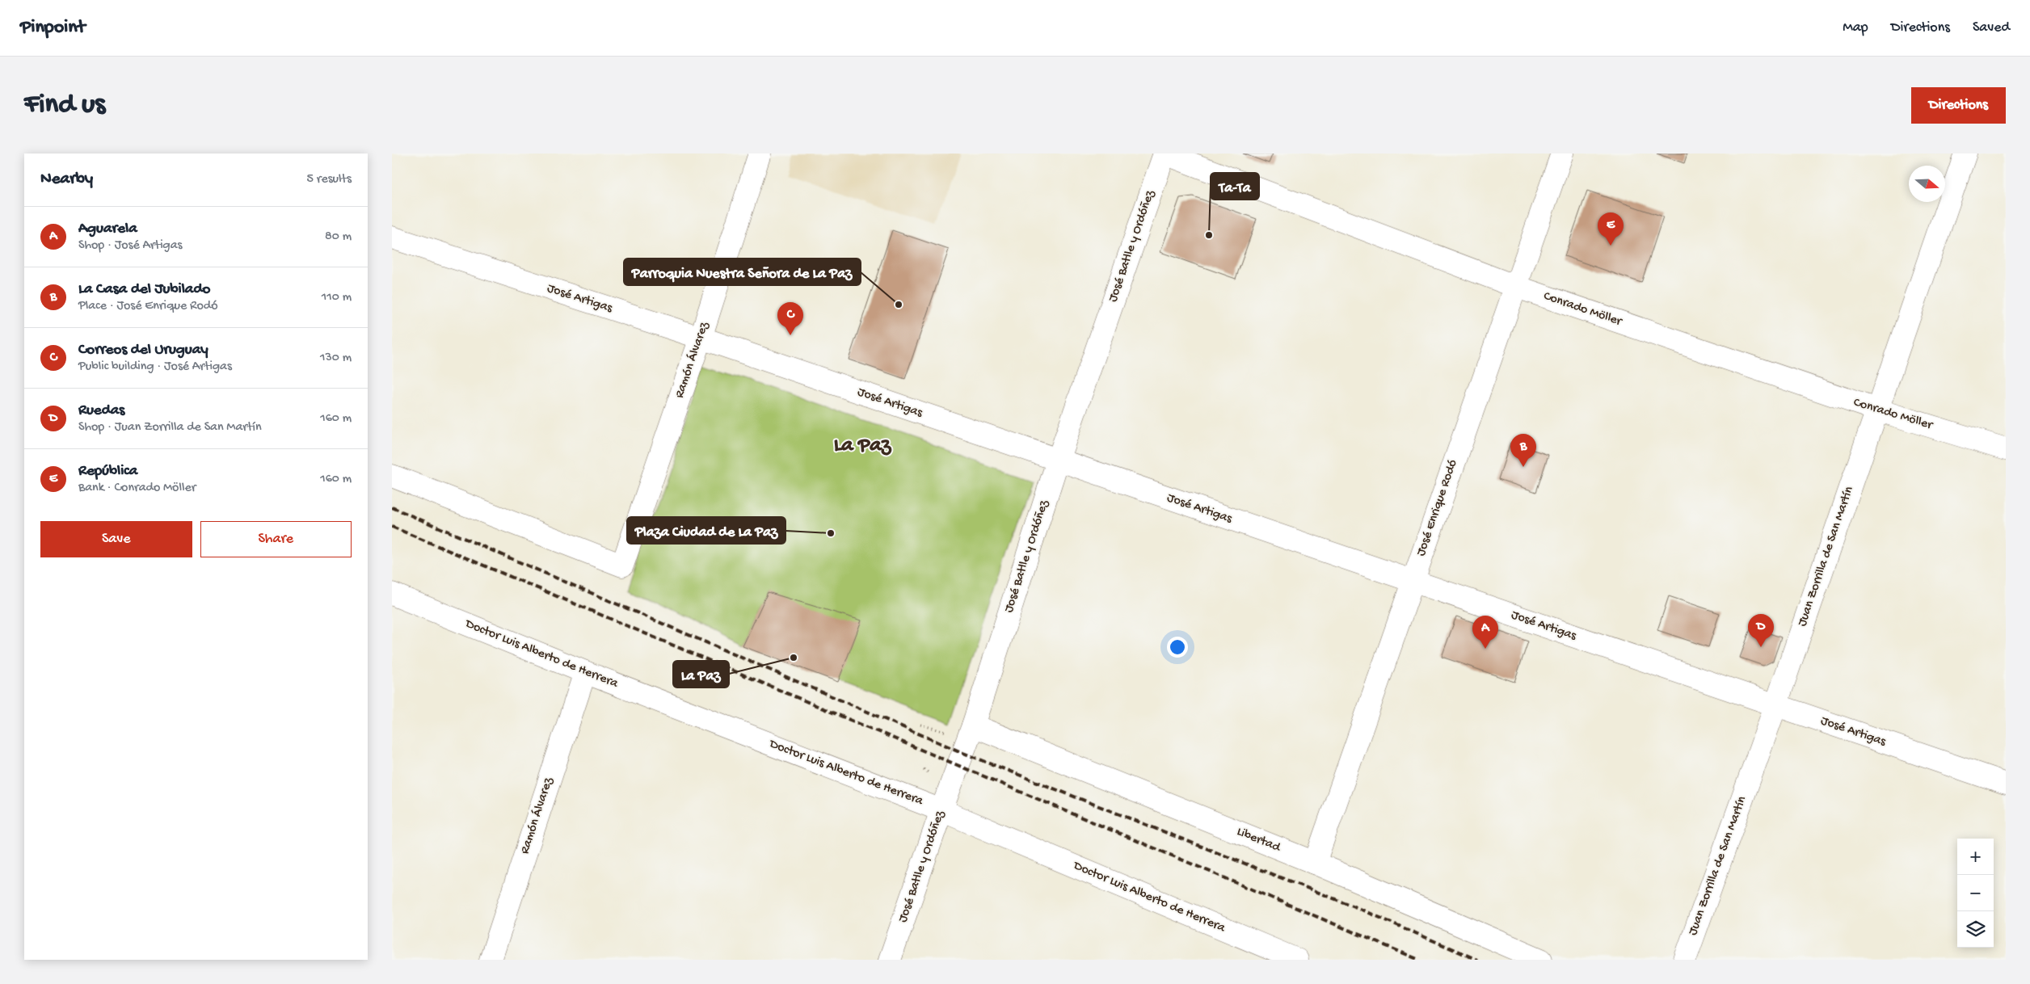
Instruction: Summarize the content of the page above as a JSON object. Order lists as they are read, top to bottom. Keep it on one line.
{"streets":{"street":["José Batlle y Ordóñez","José Artigas","Conrado Möller","Ramón Álvarez","José Enrique Rodó","Juan Zorrilla de San Martín","Doctor Luis Alberto de Herrera","Libertad"]},"crossings":[["José Batlle y Ordóñez","José Artigas"],["José Batlle y Ordóñez","Conrado Möller"],["José Batlle y Ordóñez","Doctor Luis Alberto de Herrera"],["José Batlle y Ordóñez","Libertad"],["José Artigas","Ramón Álvarez"],["José Artigas","José Enrique Rodó"],["José Artigas","Juan Zorrilla de San Martín"],["Conrado Möller","José Enrique Rodó"],["Conrado Möller","Juan Zorrilla de San Martín"],["Ramón Álvarez","Doctor Luis Alberto de Herrera"],["José Enrique Rodó","Libertad"]],"districts":["La Paz"],"places":["Ta-Ta","Parroquia Nuestra Señora de La Paz","Plaza Ciudad de La Paz","La Paz"],"north":"right","page":{"header":"Pinpoint","nav":["Map","Directions","Saved"],"buttons":["Directions",["Save","Share"]],"title":"Find us","heading":["Nearby","5 results"],"list":[{"mark":"A","name":"Aguarela","note":"Shop · José Artigas","value":"80 m"},{"mark":"B","name":"La Casa del Jubilado","note":"Place · José Enrique Rodó","value":"110 m"},{"mark":"C","name":"Correos del Uruguay","note":"Public building · José Artigas","value":"130 m"},{"mark":"D","name":"Ruedas","note":"Shop · Juan Zorrilla de San Martín","value":"160 m"},{"mark":"E","name":"República","note":"Bank · Conrado Möller","value":"160 m"}],"pins":["E","C","B","D","A"],"map_buttons":["+","−"]}}
